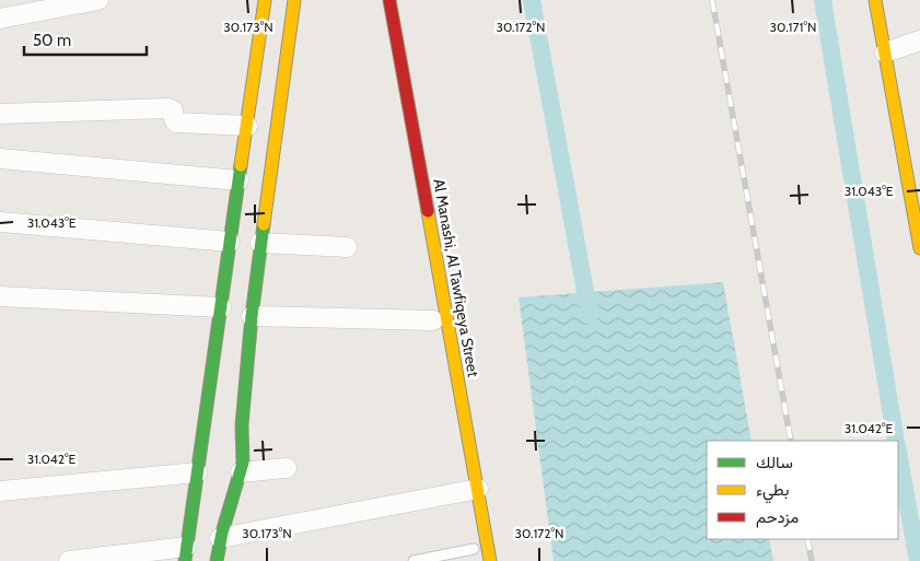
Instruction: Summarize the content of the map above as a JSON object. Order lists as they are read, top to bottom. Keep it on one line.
{"streets":{"street":["Al Manashi, Al Tawfiqeya Street"]},"legend":["سالك","بطيء","مزدحم"],"scale_bar":"50 m","coordinates":["30.173°N","30.172°N","30.171°N","31.043°E","31.042°E"]}
